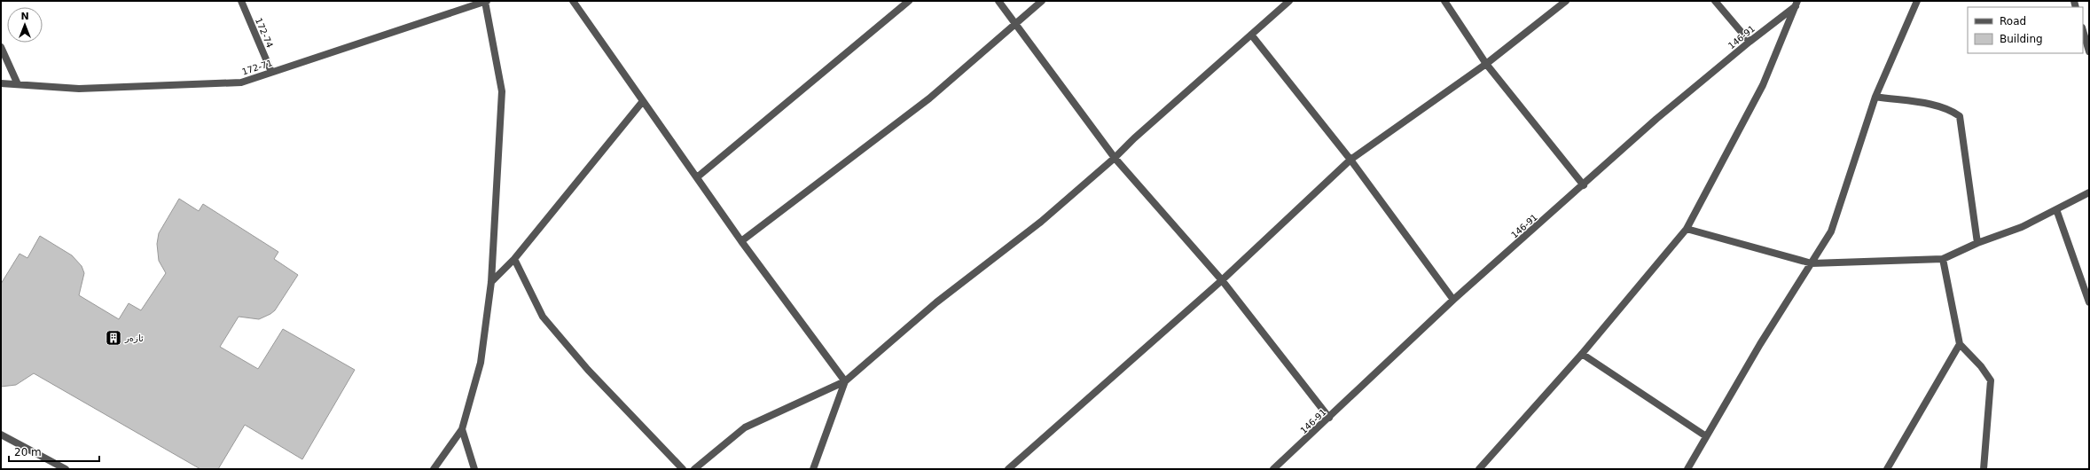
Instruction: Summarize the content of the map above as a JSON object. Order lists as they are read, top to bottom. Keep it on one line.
{"streets":{"street":["172-74","146-91","172-71"]},"crossings":[["172-74","172-71"]],"places":{"building":["ئازەر"]},"legend":["Road","Building"],"scale_bar":"20 m","north":"top"}
